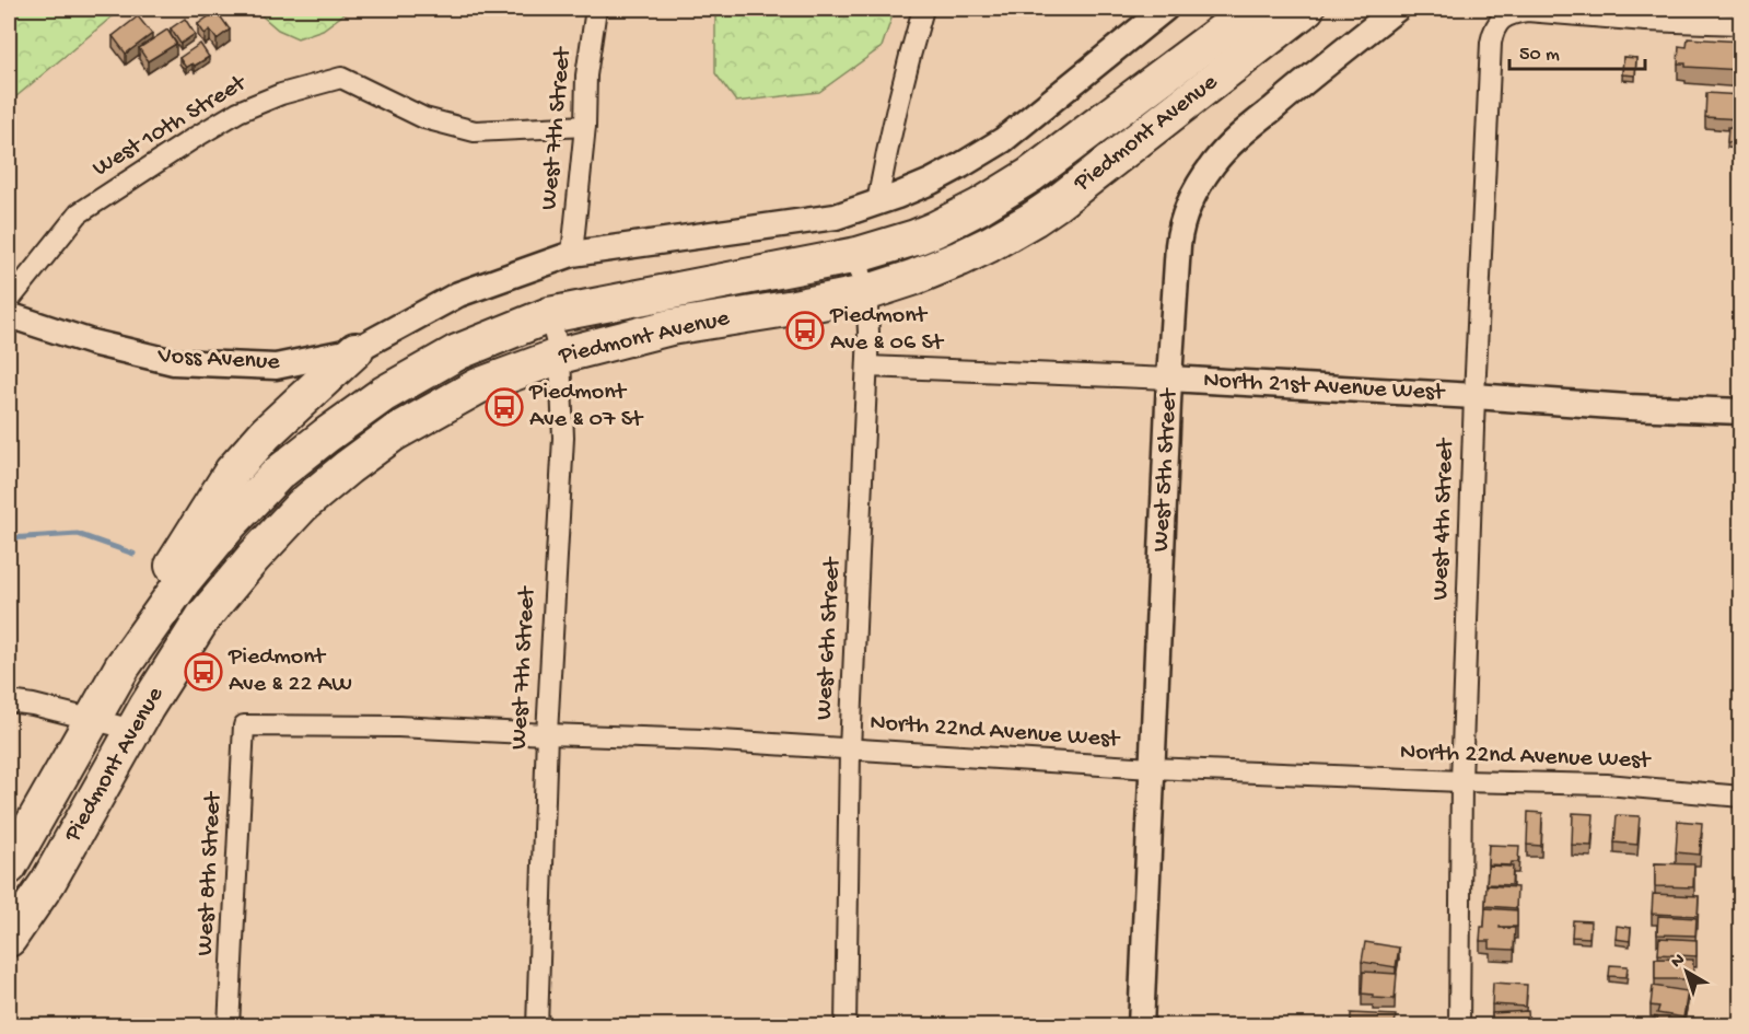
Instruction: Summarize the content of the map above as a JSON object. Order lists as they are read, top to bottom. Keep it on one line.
{"streets":{"highway":["Piedmont Avenue"],"street":["West 10th Street","West 7th Street","Voss Avenue","North 21st Avenue West","West 5th Street","West 4th Street","West 6th Street","North 22nd Avenue West","West 8th Street"]},"crossings":[["West 10th Street","West 7th Street"],["West 7th Street","Piedmont Avenue"],["West 7th Street","North 22nd Avenue West"],["Piedmont Avenue","West 6th Street"],["North 21st Avenue West","West 5th Street"],["North 21st Avenue West","West 4th Street"],["North 21st Avenue West","West 6th Street"],["West 5th Street","North 22nd Avenue West"],["West 4th Street","North 22nd Avenue West"],["West 6th Street","North 22nd Avenue West"],["North 22nd Avenue West","West 8th Street"]],"places":{"bus stop":["Piedmont Ave & 06 St","Piedmont Ave & 07 St","Piedmont Ave & 22 AW"]},"scale_bar":"50 m","north":"top left"}
